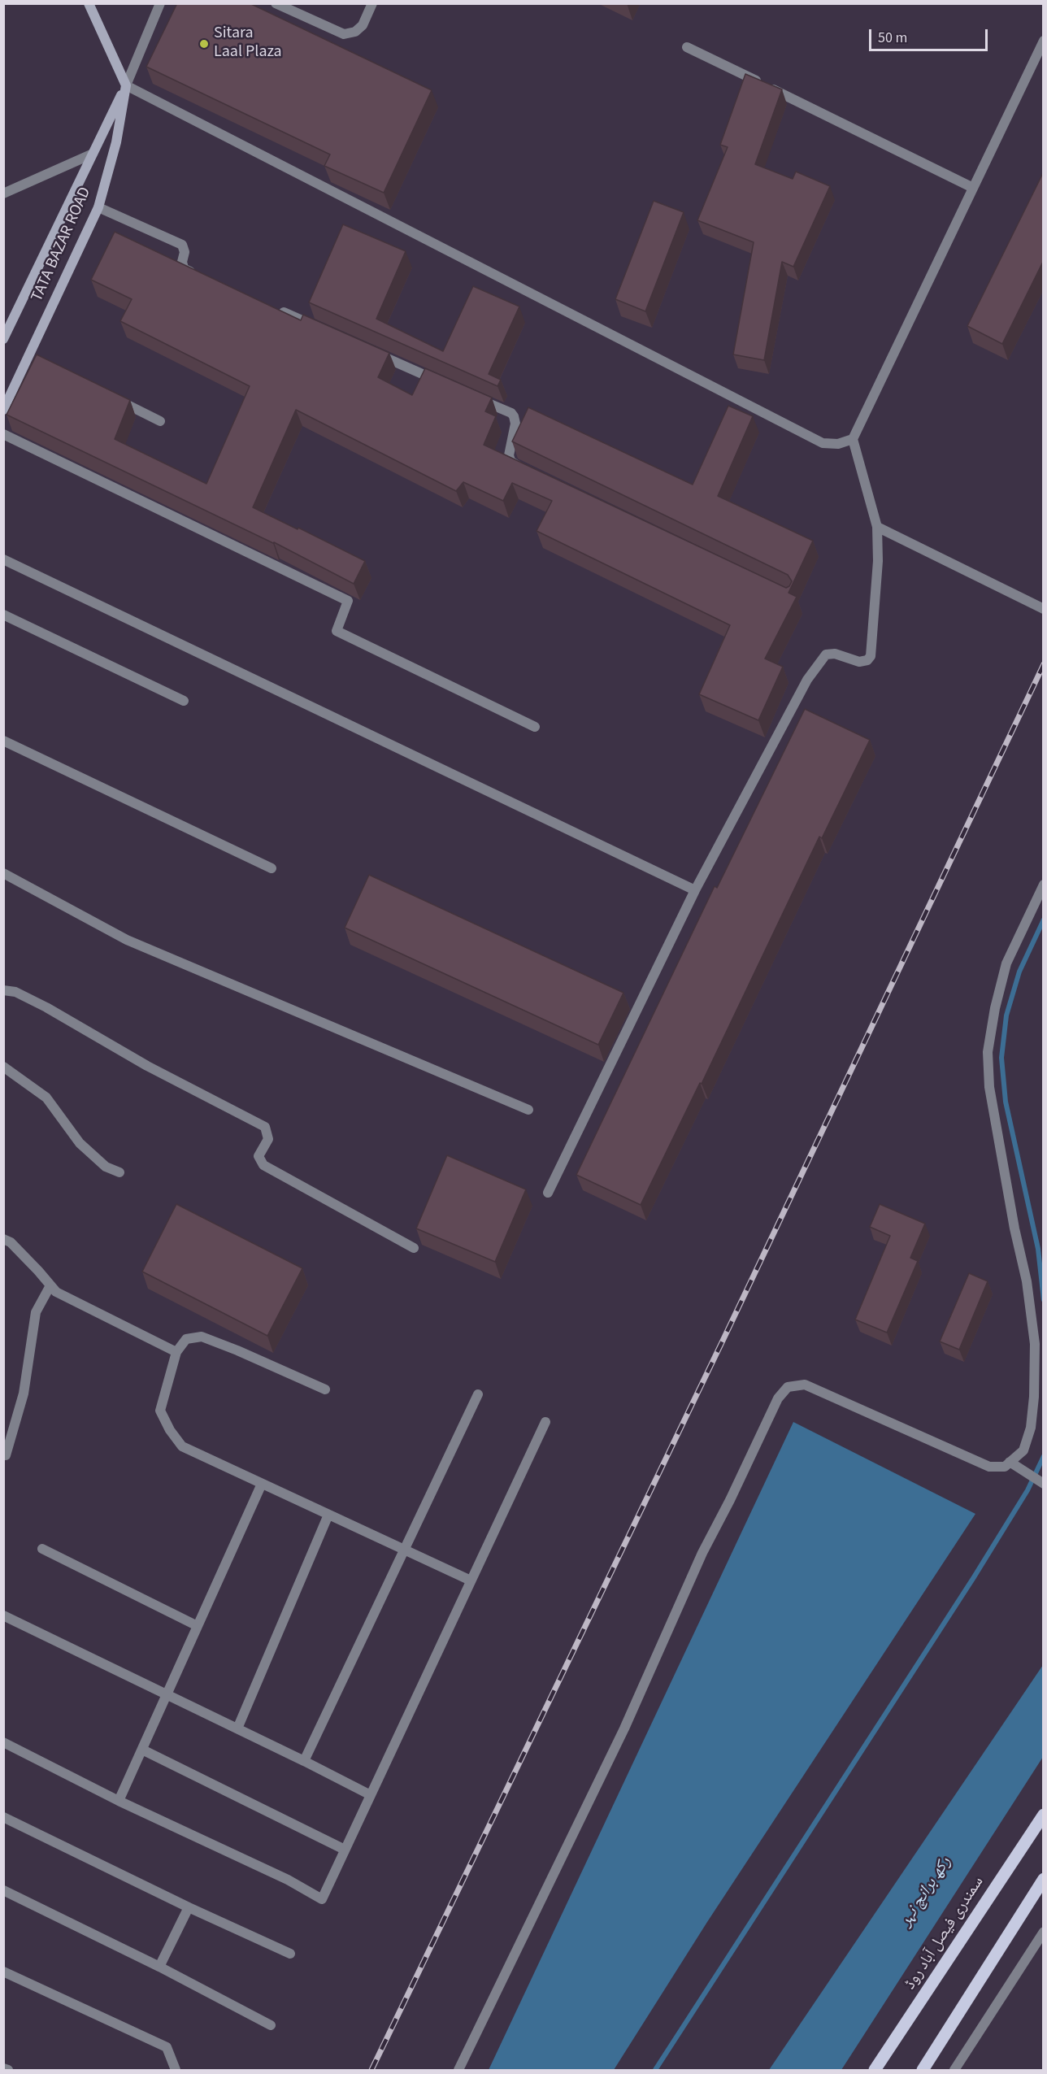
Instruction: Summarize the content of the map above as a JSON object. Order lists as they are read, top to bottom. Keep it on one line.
{"streets":{"main road":["سمندری فیصل آباد روڈ"],"street":["TATA BAZAR ROAD"]},"water":["رکھ برانچ نہر"],"places":["Sitara Laal Plaza"],"scale_bar":"50 m"}
